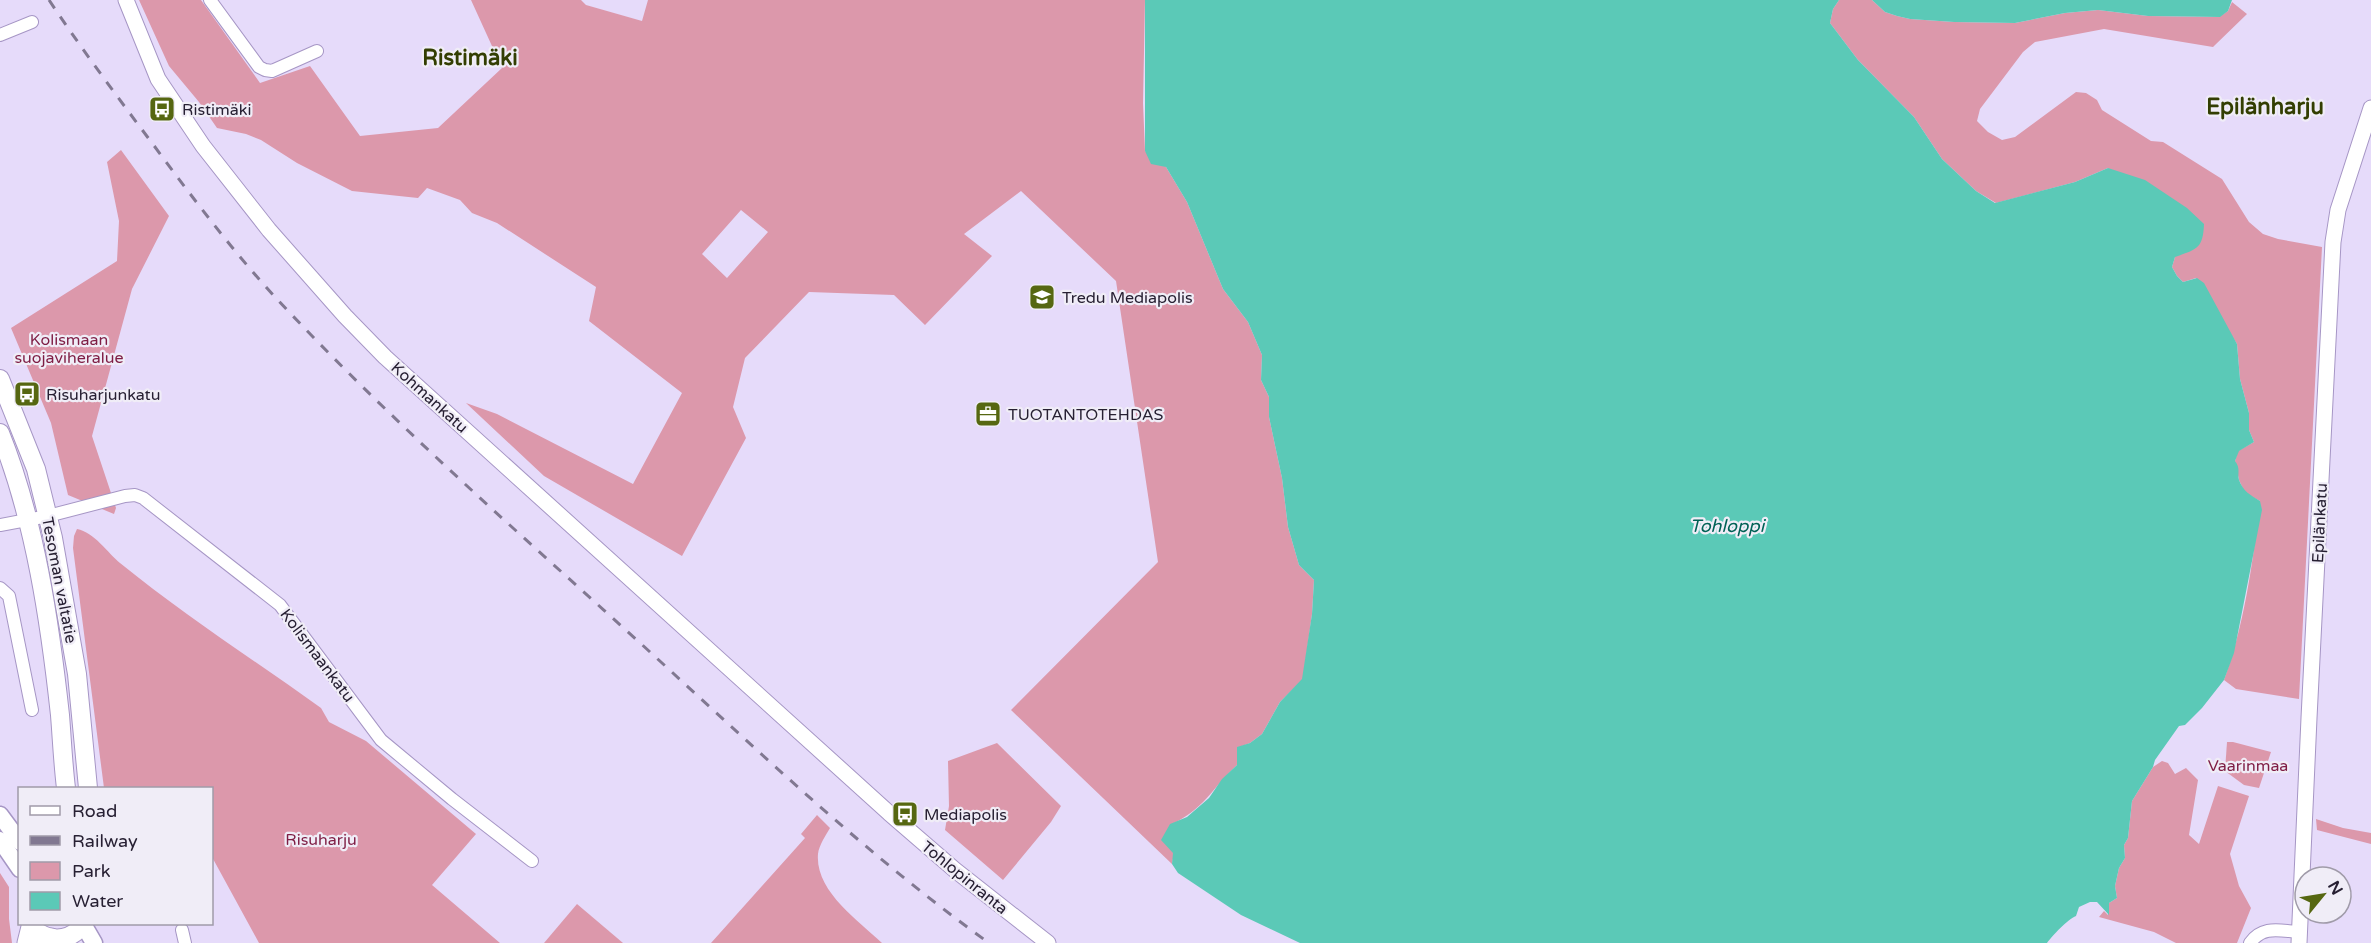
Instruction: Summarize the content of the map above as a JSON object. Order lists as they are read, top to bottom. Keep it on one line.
{"streets":{"main road":["Tesoman valtatie"],"street":["Kohmankatu","Epilänkatu","Kolismaankatu","Tohlopinranta"]},"crossings":[["Kohmankatu","Tohlopinranta"],["Tesoman valtatie","Kolismaankatu"]],"districts":["Ristimäki","Epilänharju"],"water":["Tohloppi"],"parks":["Kolismaan suojaviheralue","Vaarinmaa","Risuharju"],"places":{"bus stop":["Ristimäki","Risuharjunkatu","Mediapolis"],"school or university":["Tredu Mediapolis"],"office":["TUOTANTOTEHDAS"]},"legend":["Road","Railway","Park","Water"],"north":"top right"}
